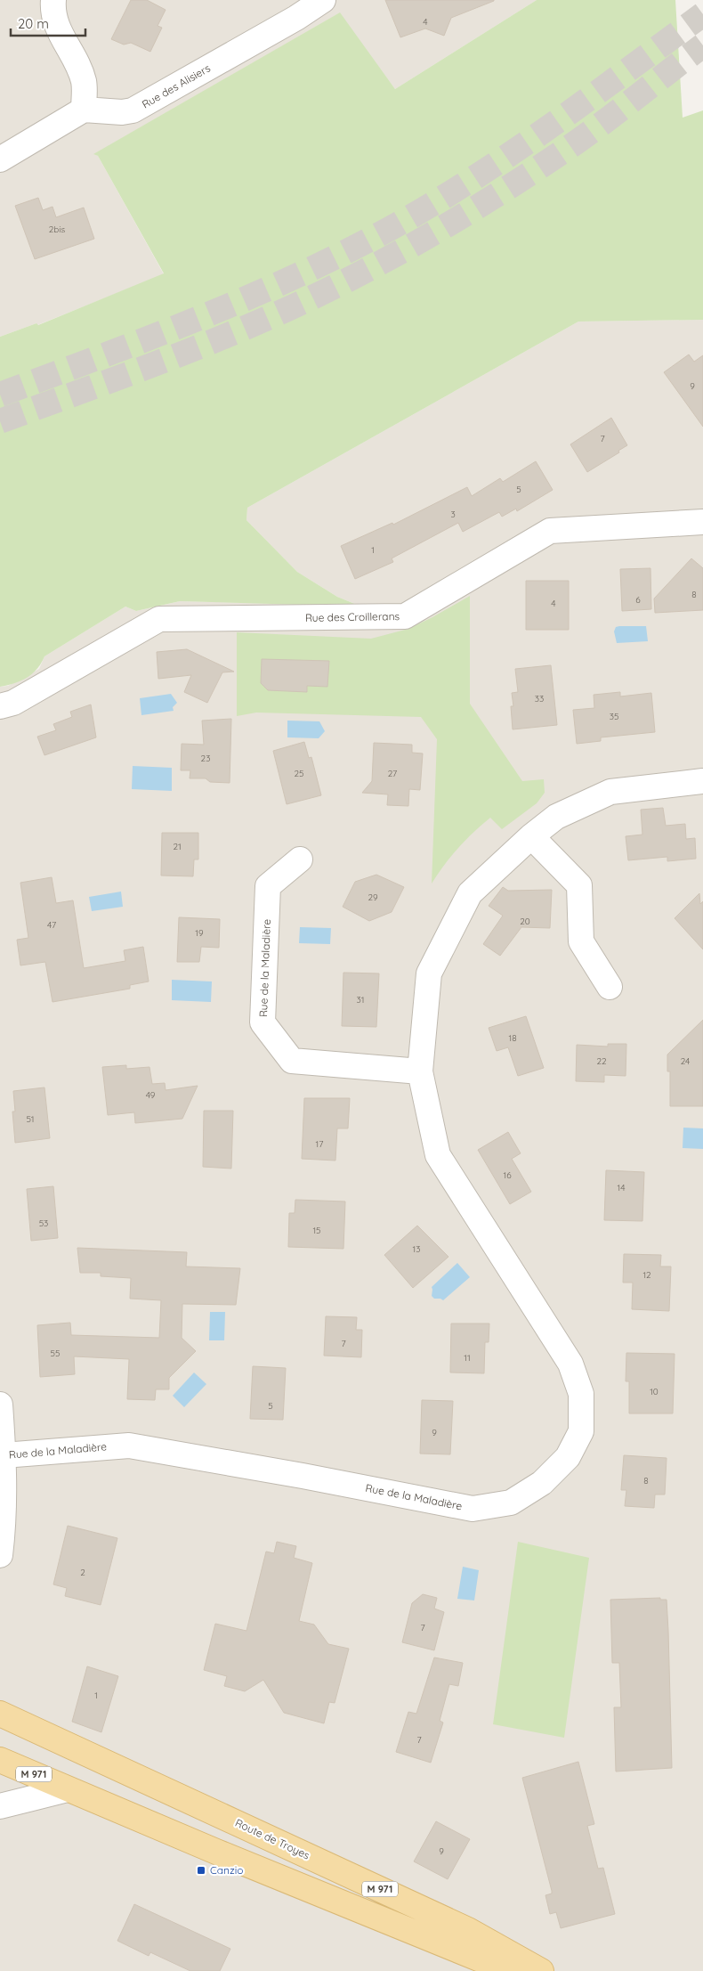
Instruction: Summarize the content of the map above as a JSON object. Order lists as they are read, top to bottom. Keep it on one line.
{"streets":{"main road":["M 971","Route de Troyes"],"street":["Rue des Alisiers","Rue des Croillerans","Rue de la Maladière"]},"crossings":[["M 971","Route de Troyes"]],"places":{"transit":["Canzio"]},"house_numbers":["4","2bis","9","7","5","3","1","8","6","4","33","35","23","25","27","21","29","20","47","19","31","18","22","24","49","51","17","16","14","53","15","13","12","7","55","11","10","5","9","8","2","7","1","7","9"],"scale_bar":"20 m"}
